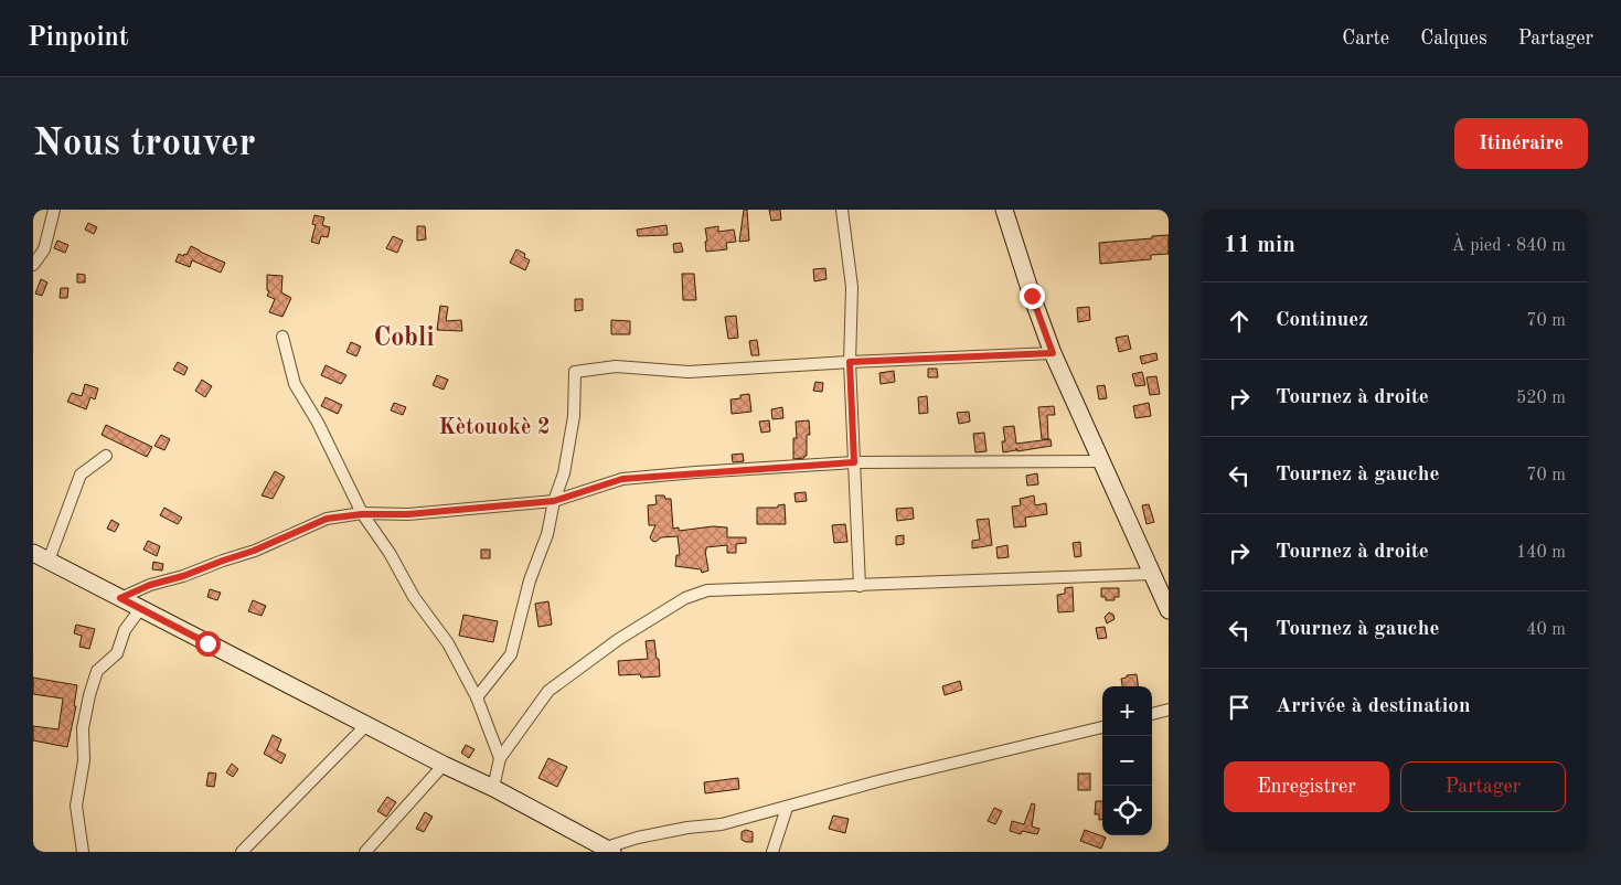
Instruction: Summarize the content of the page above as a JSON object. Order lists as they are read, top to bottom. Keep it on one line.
{"districts":["Cobli","Kètouokè 2"],"page":{"header":"Pinpoint","nav":["Carte","Calques","Partager"],"buttons":["Itinéraire",["Enregistrer","Partager"]],"title":"Nous trouver","heading":["11 min","À pied · 840 m"],"list":[["Continuez","70 m"],["Tournez à droite","520 m"],["Tournez à gauche","70 m"],["Tournez à droite","140 m"],["Tournez à gauche","40 m"],"Arrivée à destination"],"map_buttons":["+","−"]}}
